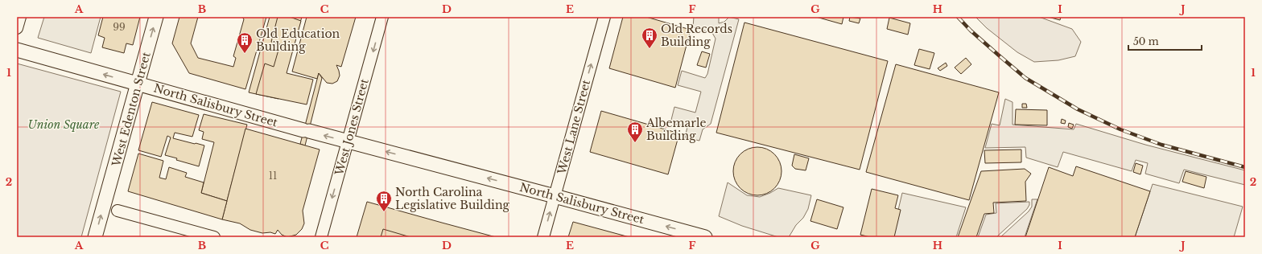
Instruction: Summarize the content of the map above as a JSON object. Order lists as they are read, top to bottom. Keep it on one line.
{"streets":{"main road":["North Salisbury Street","West Edenton Street"],"street":["West Jones Street","West Lane Street"]},"crossings":[["North Salisbury Street","West Edenton Street"],["North Salisbury Street","West Jones Street"],["North Salisbury Street","West Lane Street"]],"one_way":["North Salisbury Street","West Edenton Street","West Jones Street","West Lane Street"],"parks":["Union Square"],"places":{"building":["Old Records Building","Old Education Building","Albemarle Building","North Carolina Legislative Building"]},"house_numbers":["99","11"],"scale_bar":"50 m","grid":{"columns":["A","B","C","D","E","F","G","H","I","J"],"rows":["1","2"]}}
